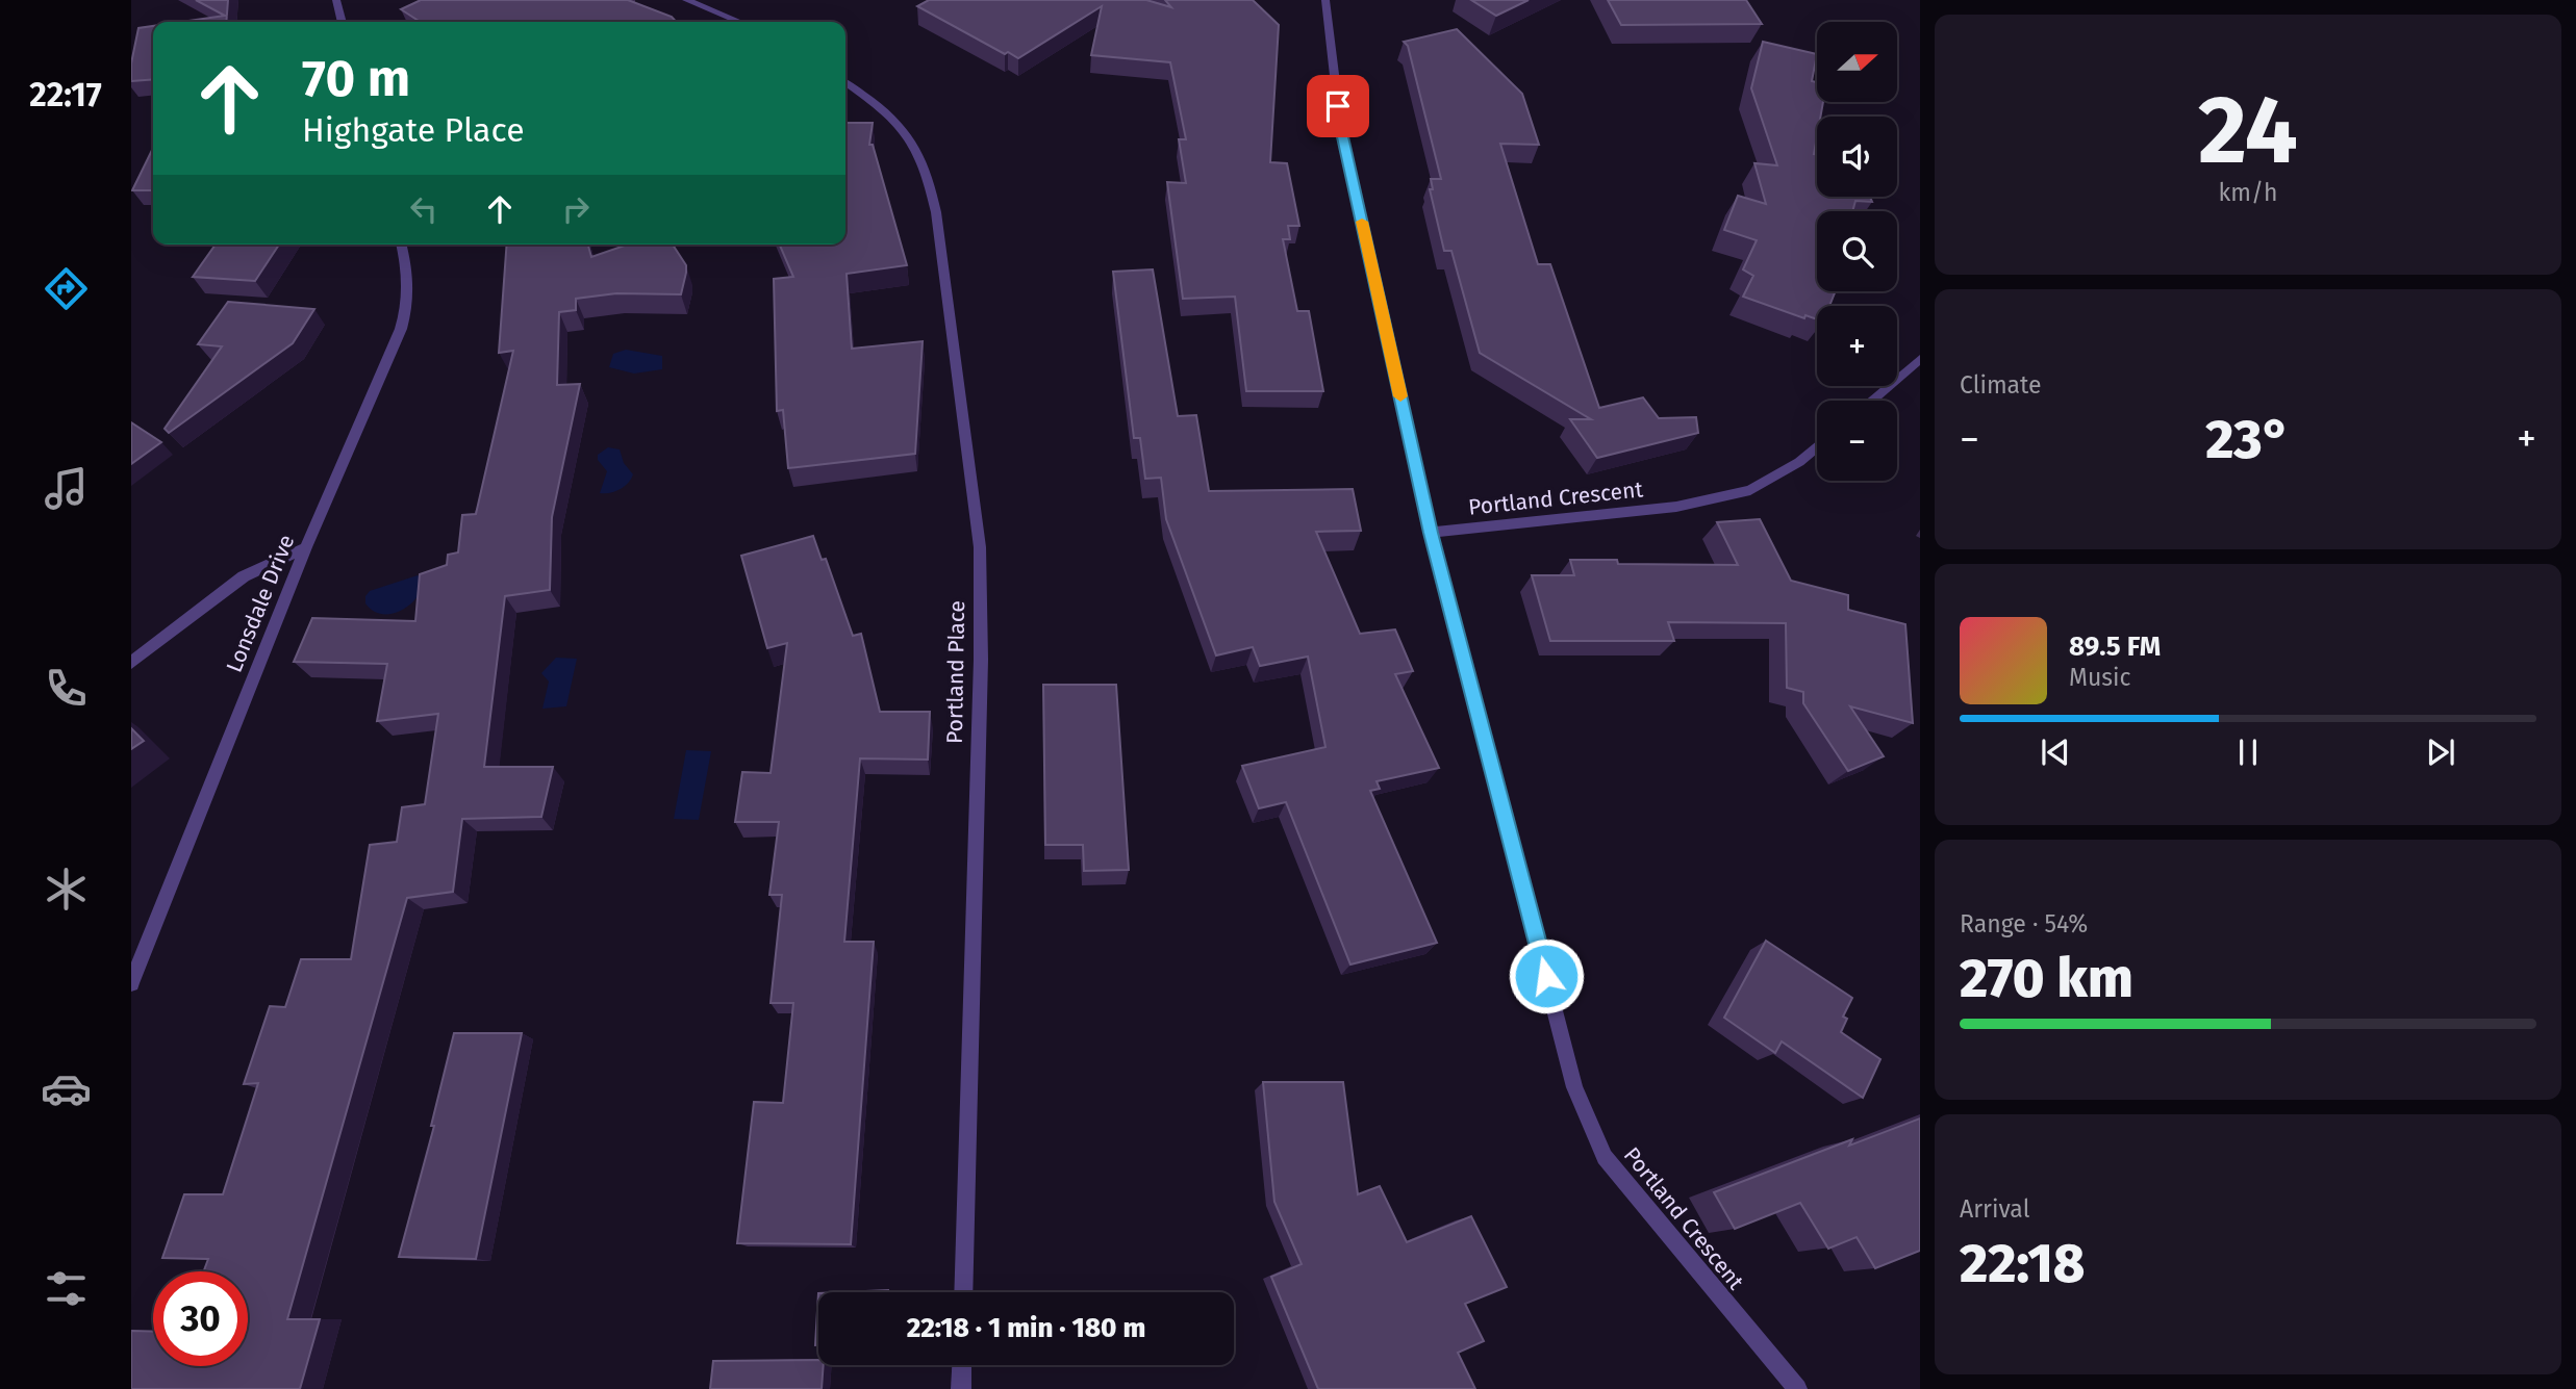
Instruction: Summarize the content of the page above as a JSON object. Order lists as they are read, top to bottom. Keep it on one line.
{"streets":{"street":["Portland Crescent","Lonsdale Drive","Portland Place"]},"north":"right","page":{"tabs":"22:17","tile":[["24","km/h"],"Climate",["Range · 54%","270 km"],["Arrival","22:18"]],"map_buttons":["+","−"],"turn":["70 m","Highgate Place"],"heat":["−","23°","+"],"song":["89.5 FM","Music"],"limit":"30","trip":"22:18 · 1 min · 180 m"}}
